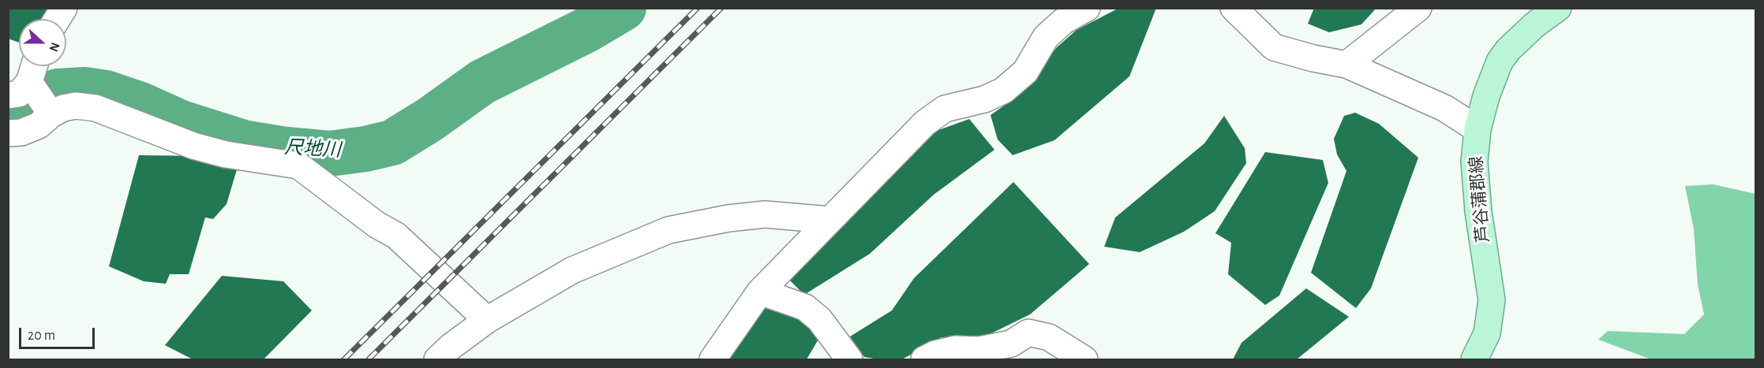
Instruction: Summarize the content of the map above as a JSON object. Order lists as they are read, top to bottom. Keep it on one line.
{"streets":{"main road":["芦谷蒲郡線"]},"water":["尺地川"],"scale_bar":"20 m","north":"right"}
